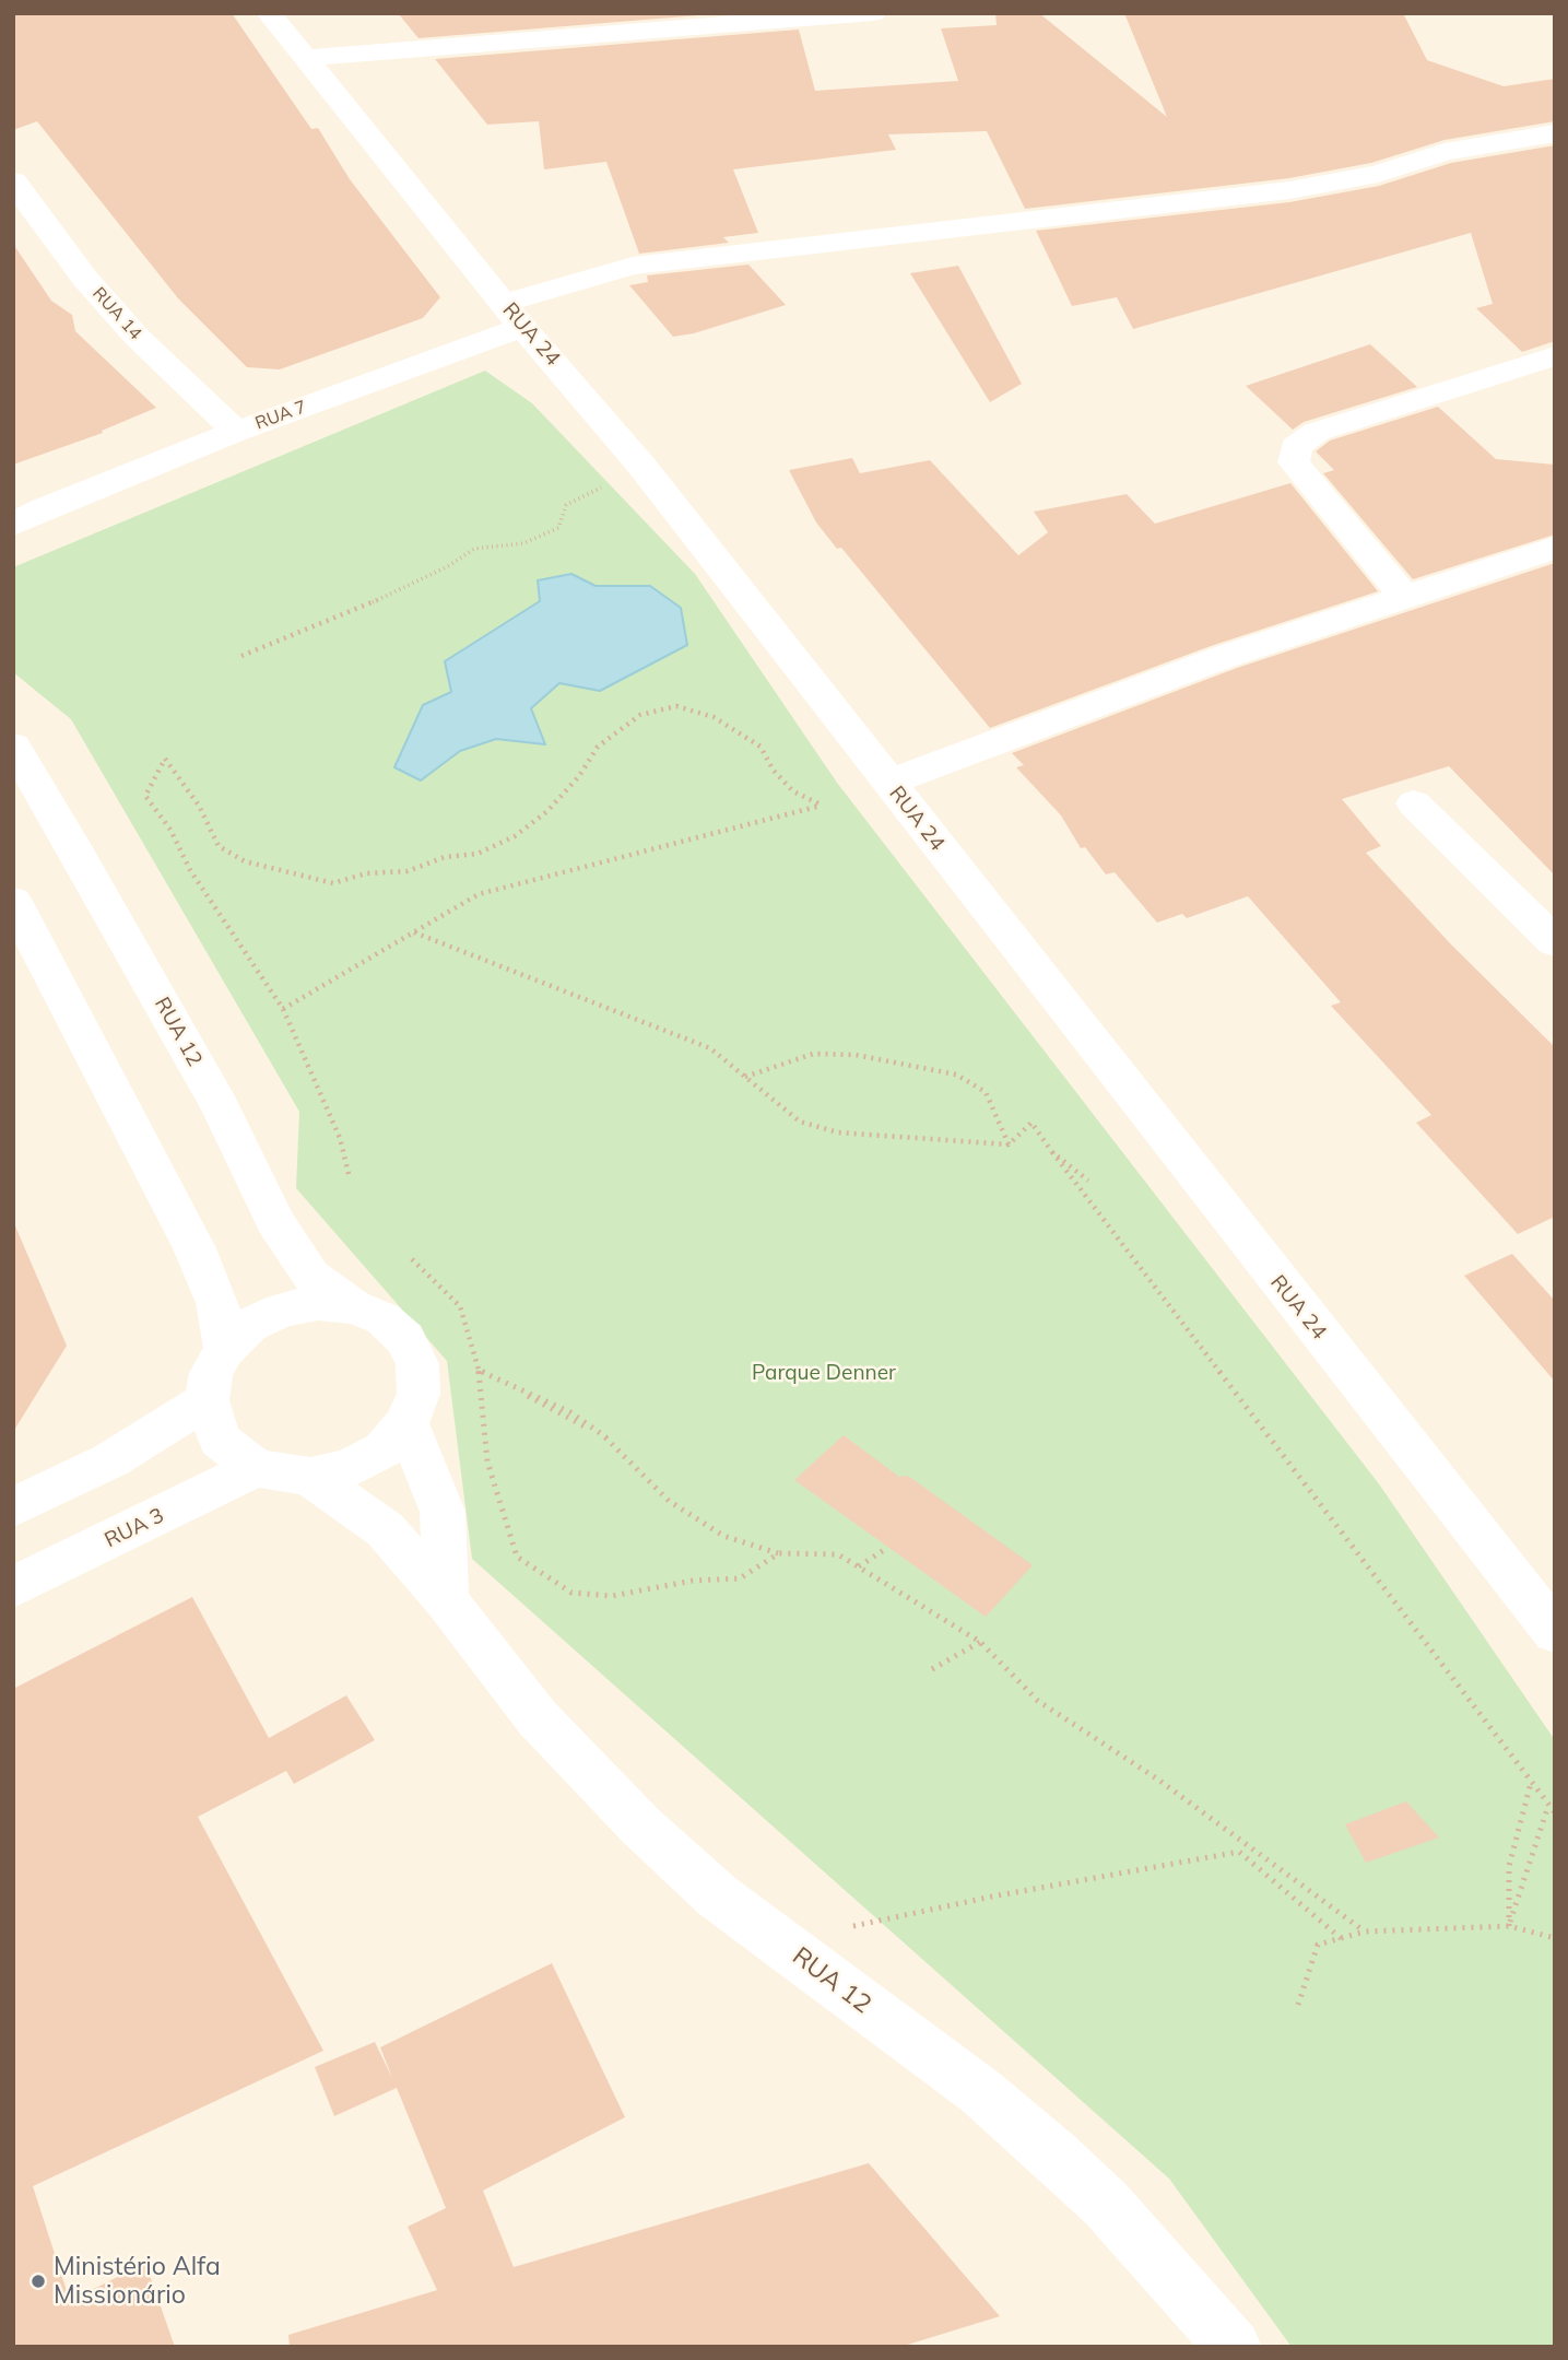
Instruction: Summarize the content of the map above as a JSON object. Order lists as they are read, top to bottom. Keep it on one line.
{"streets":{"street":["RUA 14","RUA 24","RUA 7","RUA 12","RUA 3"]},"crossings":[["RUA 14","RUA 7"],["RUA 24","RUA 7"],["RUA 12","RUA 3"]],"parks":["Parque Denner"],"places":["Ministério Alfa Missionário"]}
